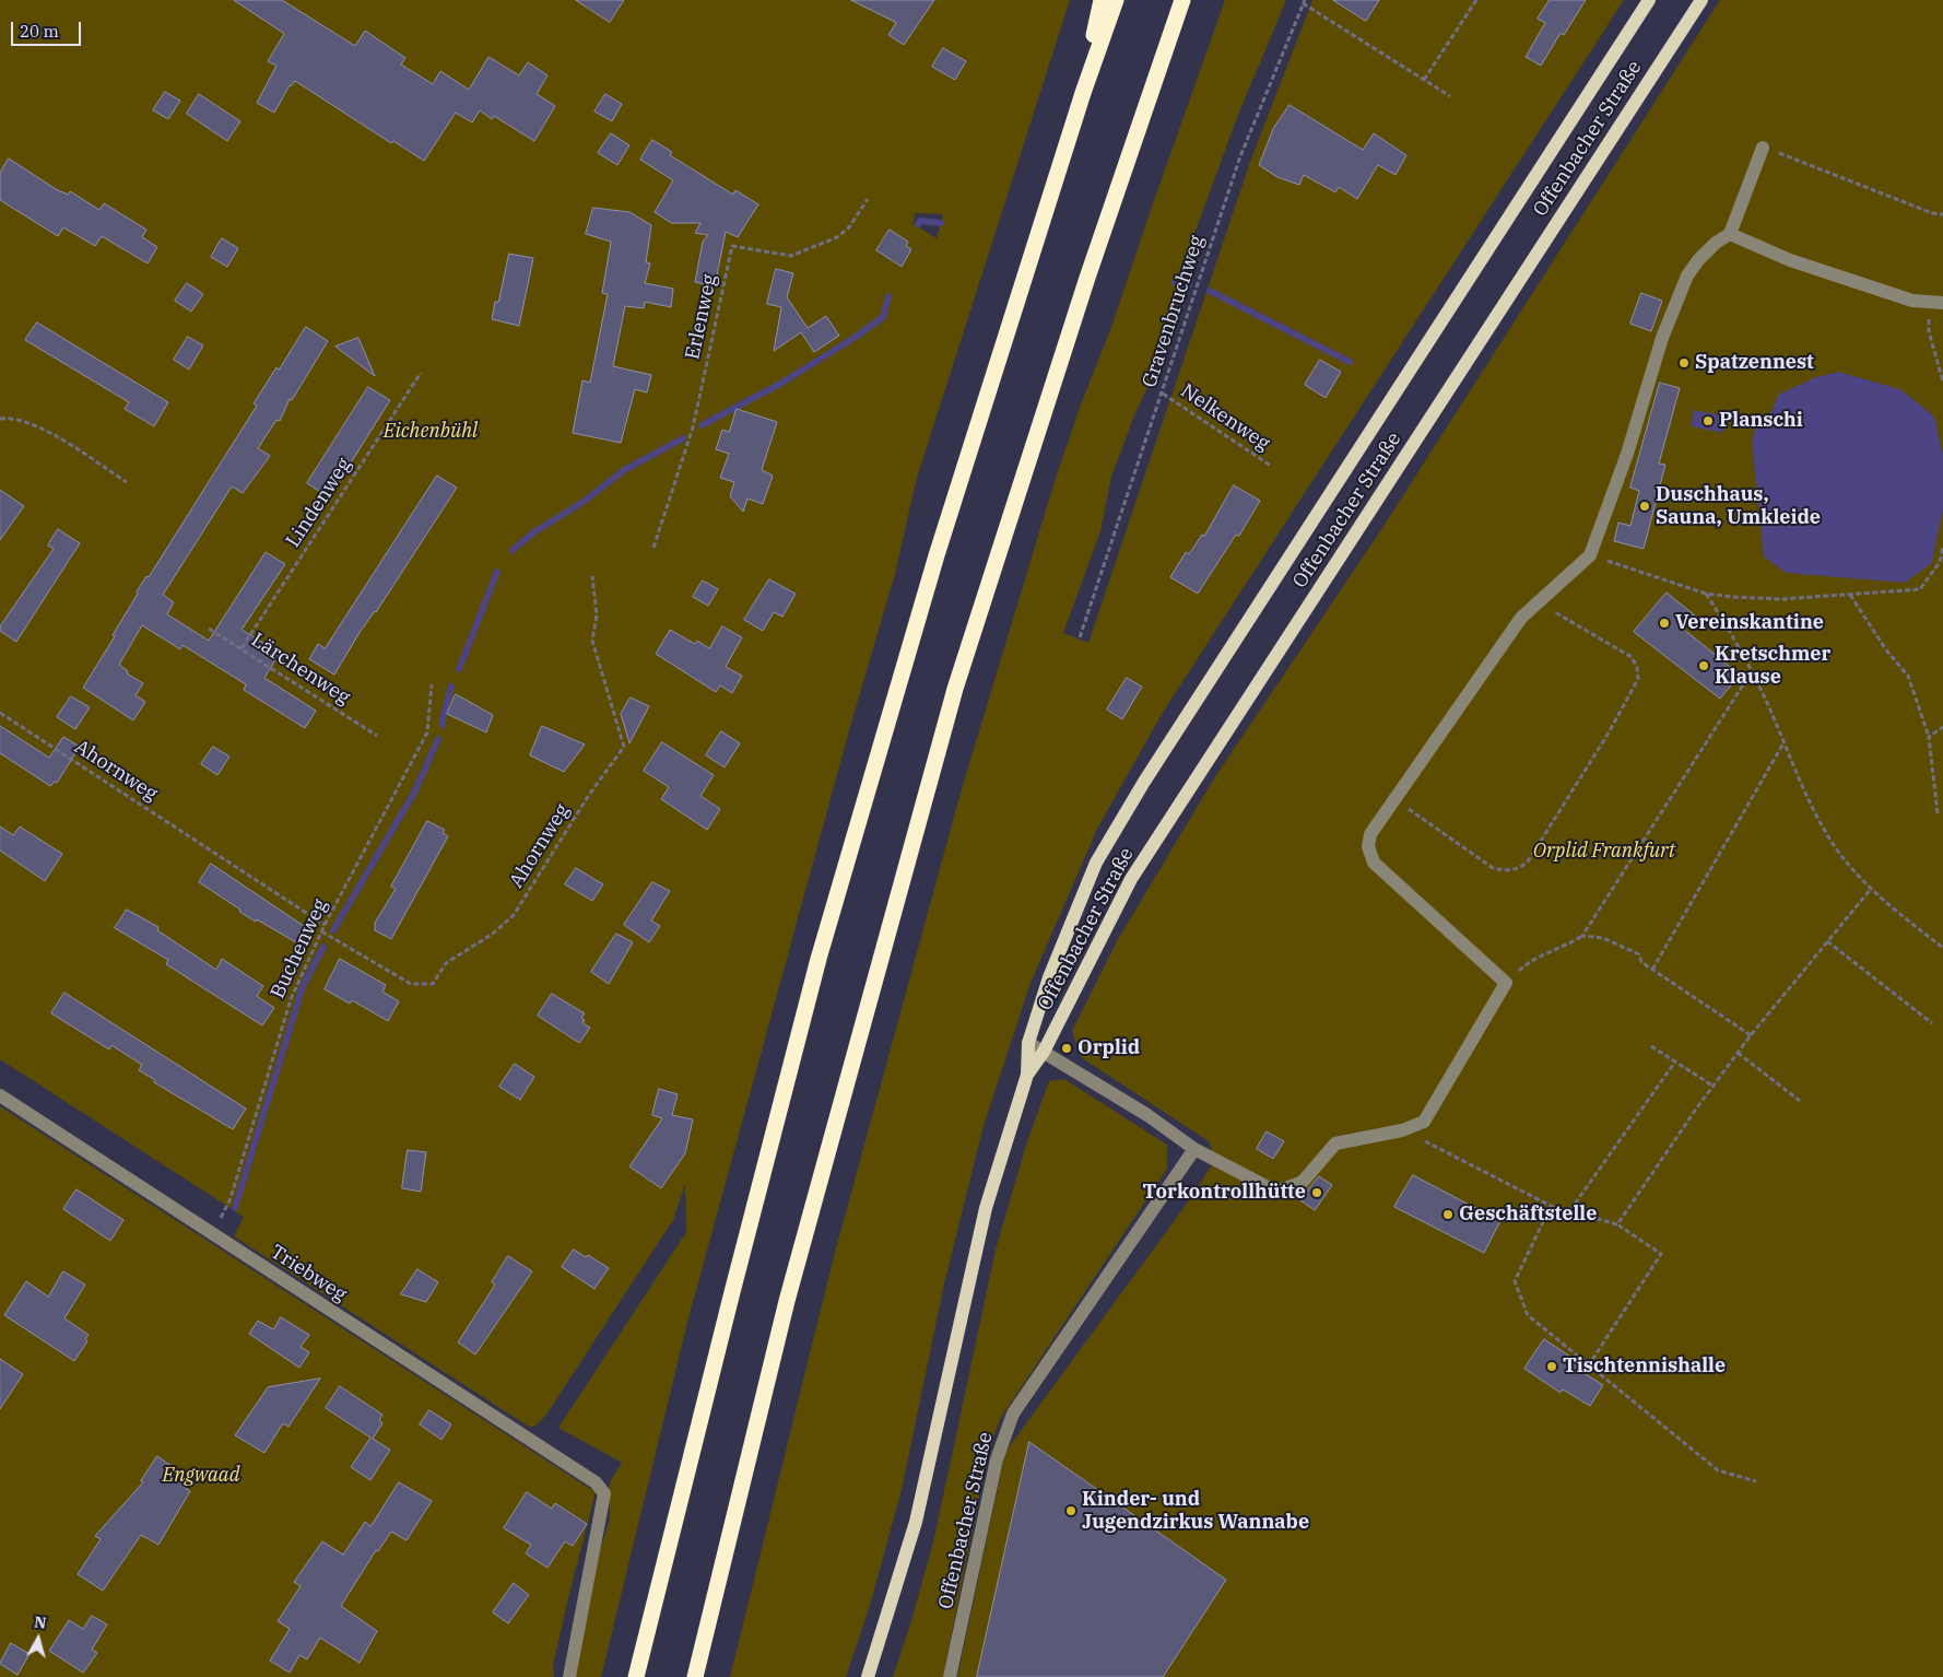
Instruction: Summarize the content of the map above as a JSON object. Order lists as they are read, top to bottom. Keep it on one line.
{"streets":{"main road":["Offenbacher Straße"],"street":["Triebweg"],"path":["Gravenbruchweg","Erlenweg","Nelkenweg","Lindenweg","Lärchenweg","Ahornweg","Buchenweg"]},"crossings":[["Gravenbruchweg","Nelkenweg"],["Lindenweg","Lärchenweg"],["Ahornweg","Buchenweg"],["Buchenweg","Triebweg"]],"parks":["Eichenbühl","Orplid Frankfurt","Engwaad"],"places":["Spatzennest","Planschi","Duschhaus, Sauna, Umkleide","Vereinskantine","Kretschmer Klause","Orplid","Torkontrollhütte","Geschäftstelle","Tischtennishalle","Kinder- und Jugendzirkus Wannabe"],"scale_bar":"20 m","north":"top"}
